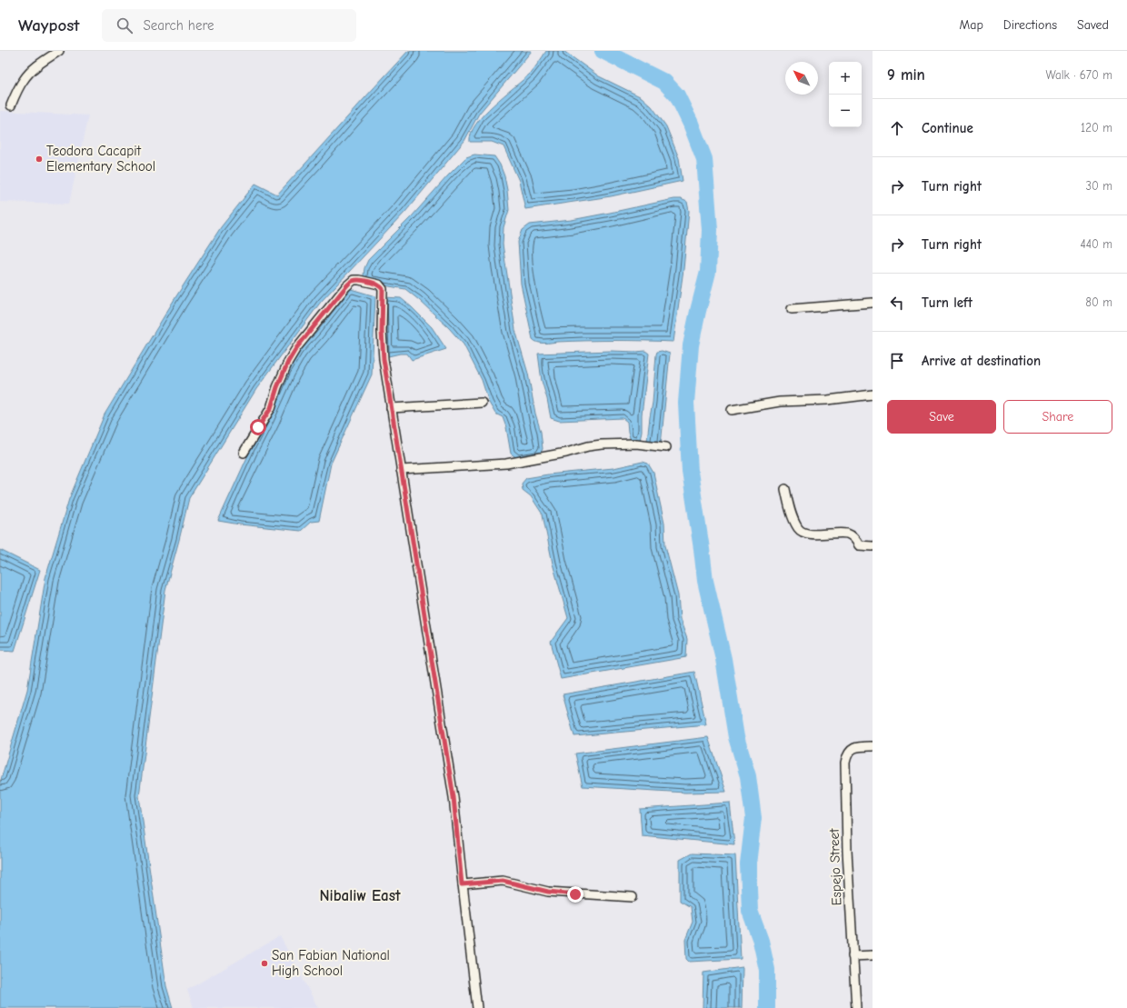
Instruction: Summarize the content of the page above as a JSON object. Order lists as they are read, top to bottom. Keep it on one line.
{"streets":{"street":["Espejo Street"]},"districts":["Nibaliw East"],"places":["Teodora Cacapit Elementary School","San Fabian National High School"],"north":"top left","page":{"header":"Waypost","search":"Search here","nav":["Map","Directions","Saved"],"heading":["9 min","Walk · 670 m"],"map_buttons":["+","−"],"list":[["Continue","120 m"],["Turn right","30 m"],["Turn right","440 m"],["Turn left","80 m"],"Arrive at destination"],"buttons":["Save","Share"]}}
